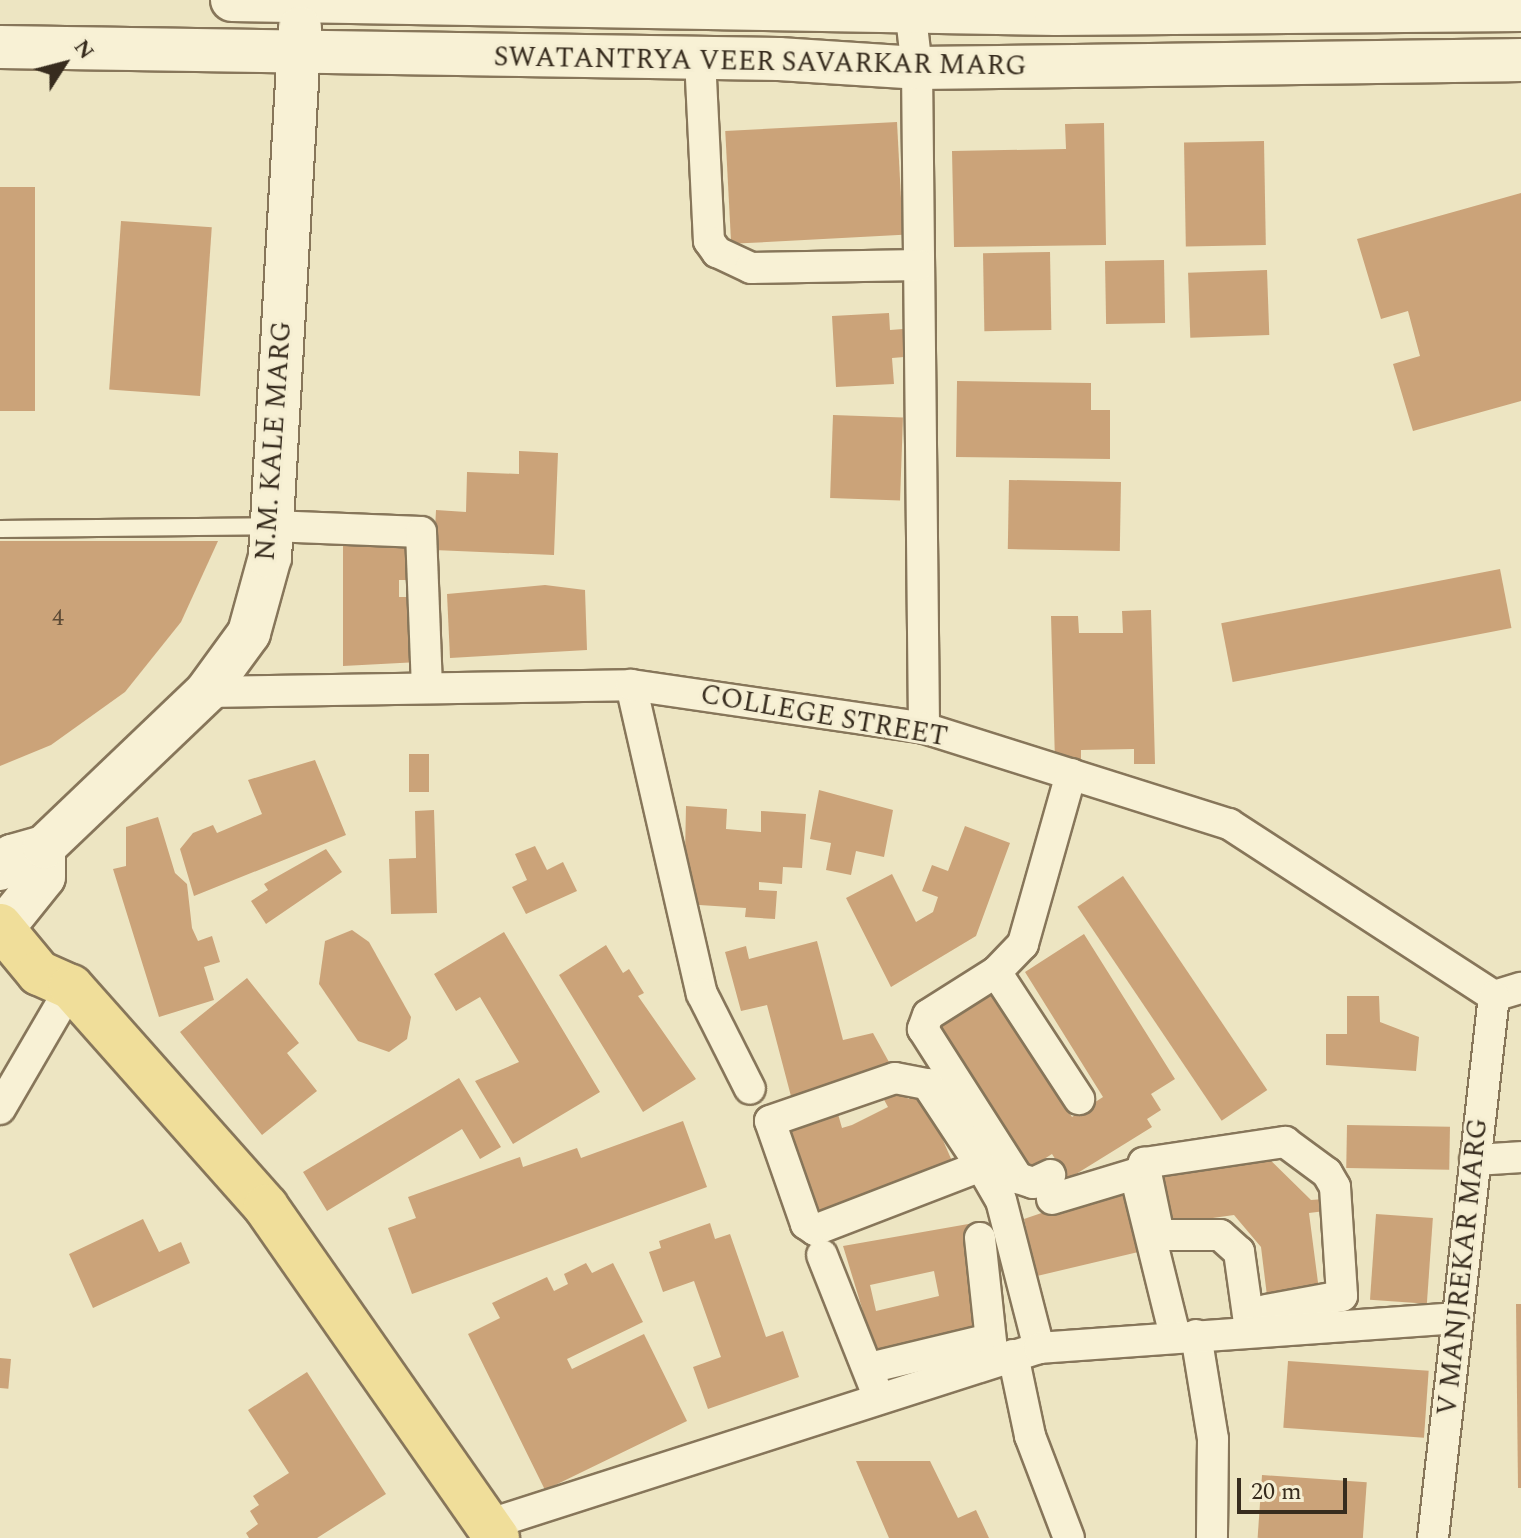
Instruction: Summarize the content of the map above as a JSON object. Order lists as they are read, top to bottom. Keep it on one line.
{"streets":{"main road":["SWATANTRYA VEER SAVARKAR MARG","N.M. KALE MARG"],"street":["COLLEGE STREET","V MANJREKAR MARG"]},"crossings":[["SWATANTRYA VEER SAVARKAR MARG","N.M. KALE MARG"],["N.M. KALE MARG","COLLEGE STREET"],["COLLEGE STREET","V MANJREKAR MARG"]],"house_numbers":["4"],"scale_bar":"20 m","north":"top right"}
